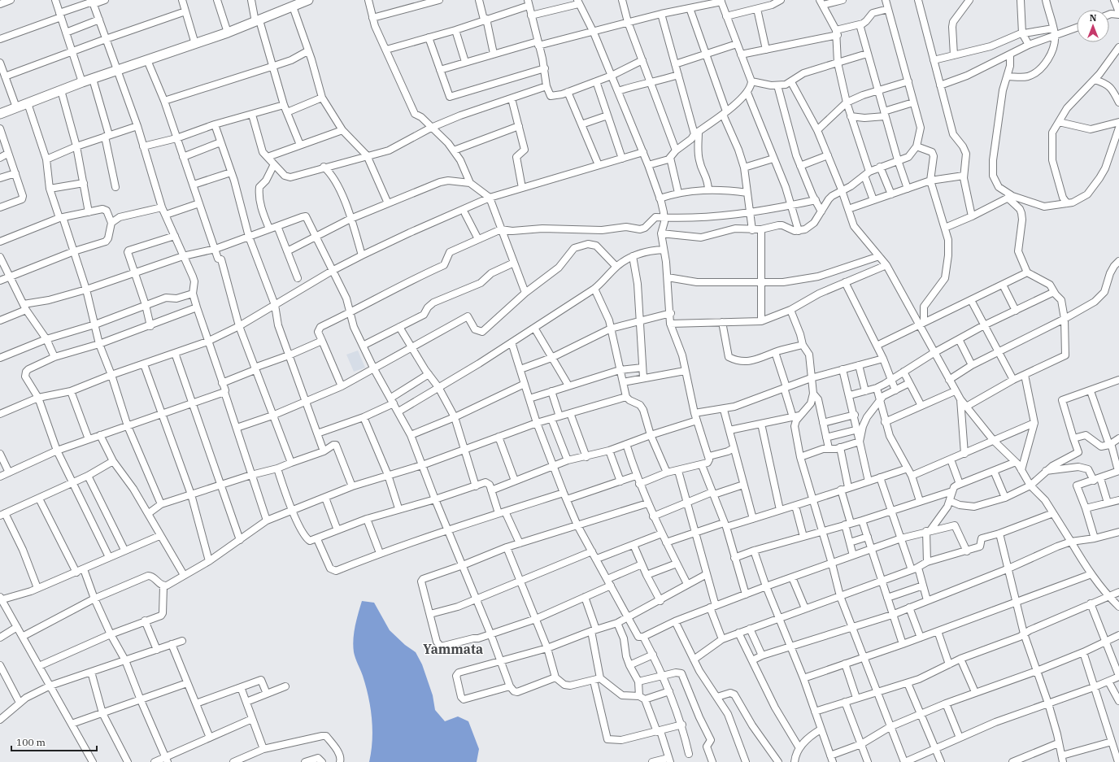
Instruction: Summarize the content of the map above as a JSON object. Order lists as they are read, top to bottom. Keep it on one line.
{"districts":["Yammata"],"scale_bar":"100 m","north":"top"}
